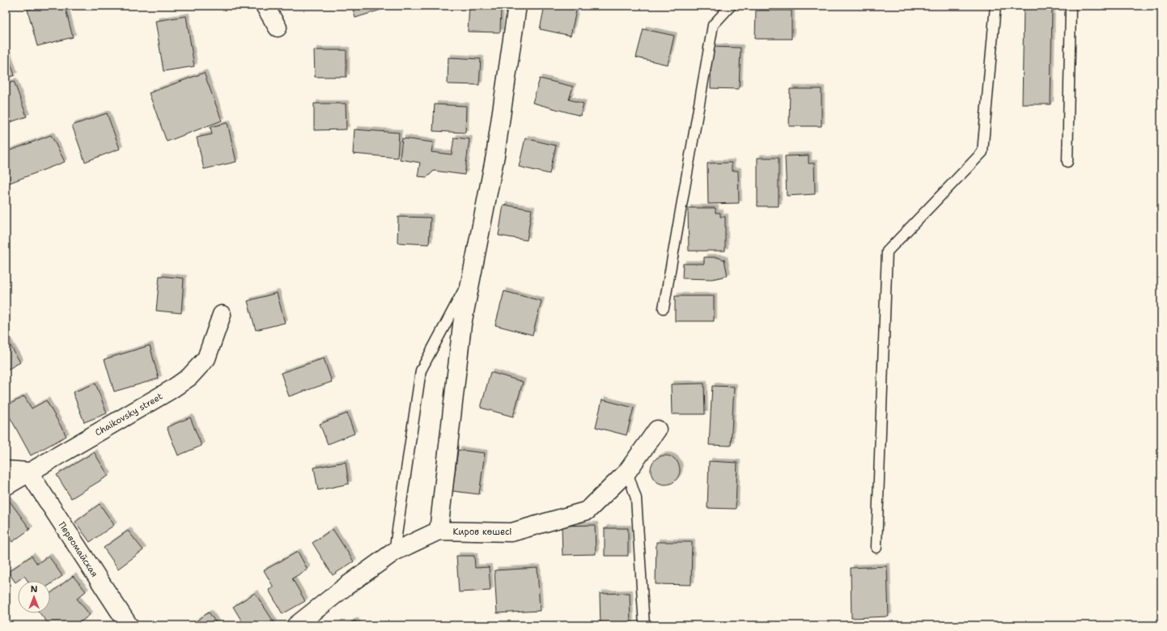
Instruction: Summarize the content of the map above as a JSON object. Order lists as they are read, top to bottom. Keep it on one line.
{"streets":{"street":["Chaikovsky street","Киров көшесі","Первомайская"]},"crossings":[["Chaikovsky street","Первомайская"]],"north":"top"}
